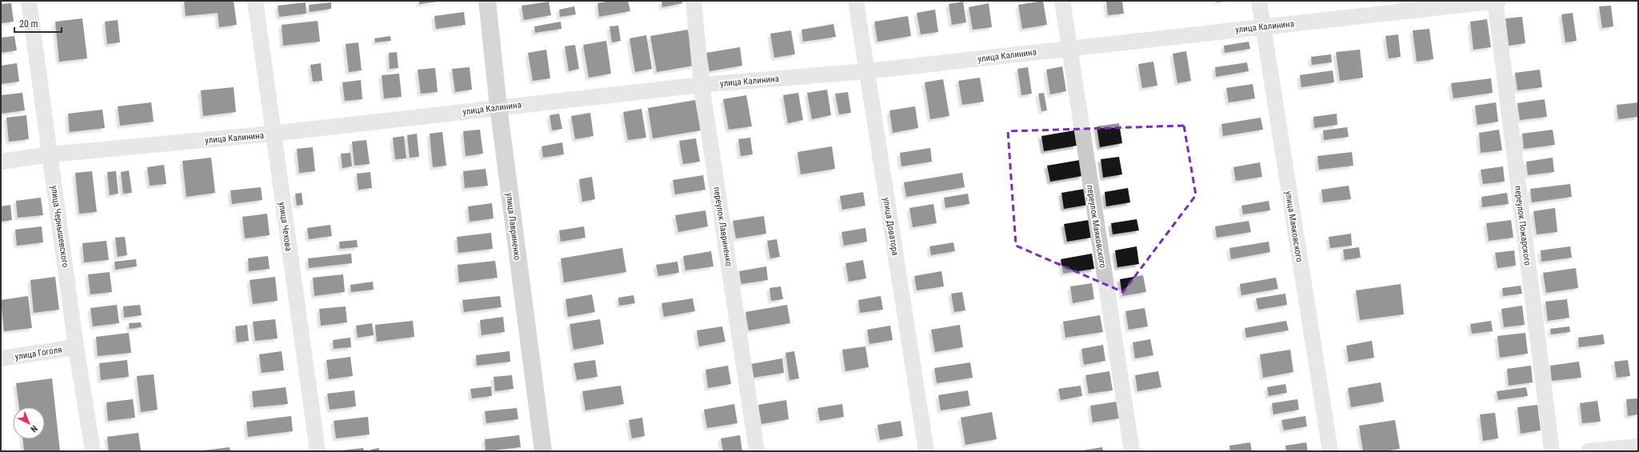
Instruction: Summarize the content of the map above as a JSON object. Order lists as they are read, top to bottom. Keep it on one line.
{"streets":{"main road":["улица Лавриненко"],"street":["улица Калинина","переулок Пожарского","улица Чернышевского","улица Чехова","переулок Лавриненко","улица Доватора","переулок Маяковского","улица Маяковского","улица Гоголя"]},"crossings":[["улица Калинина","переулок Пожарского"],["улица Калинина","улица Чернышевского"],["улица Калинина","улица Чехова"],["улица Калинина","улица Лавриненко"],["улица Калинина","переулок Лавриненко"],["улица Калинина","улица Доватора"],["улица Калинина","переулок Маяковского"],["улица Калинина","улица Маяковского"],["улица Чернышевского","улица Гоголя"]],"scale_bar":"20 m","north":"bottom right"}
